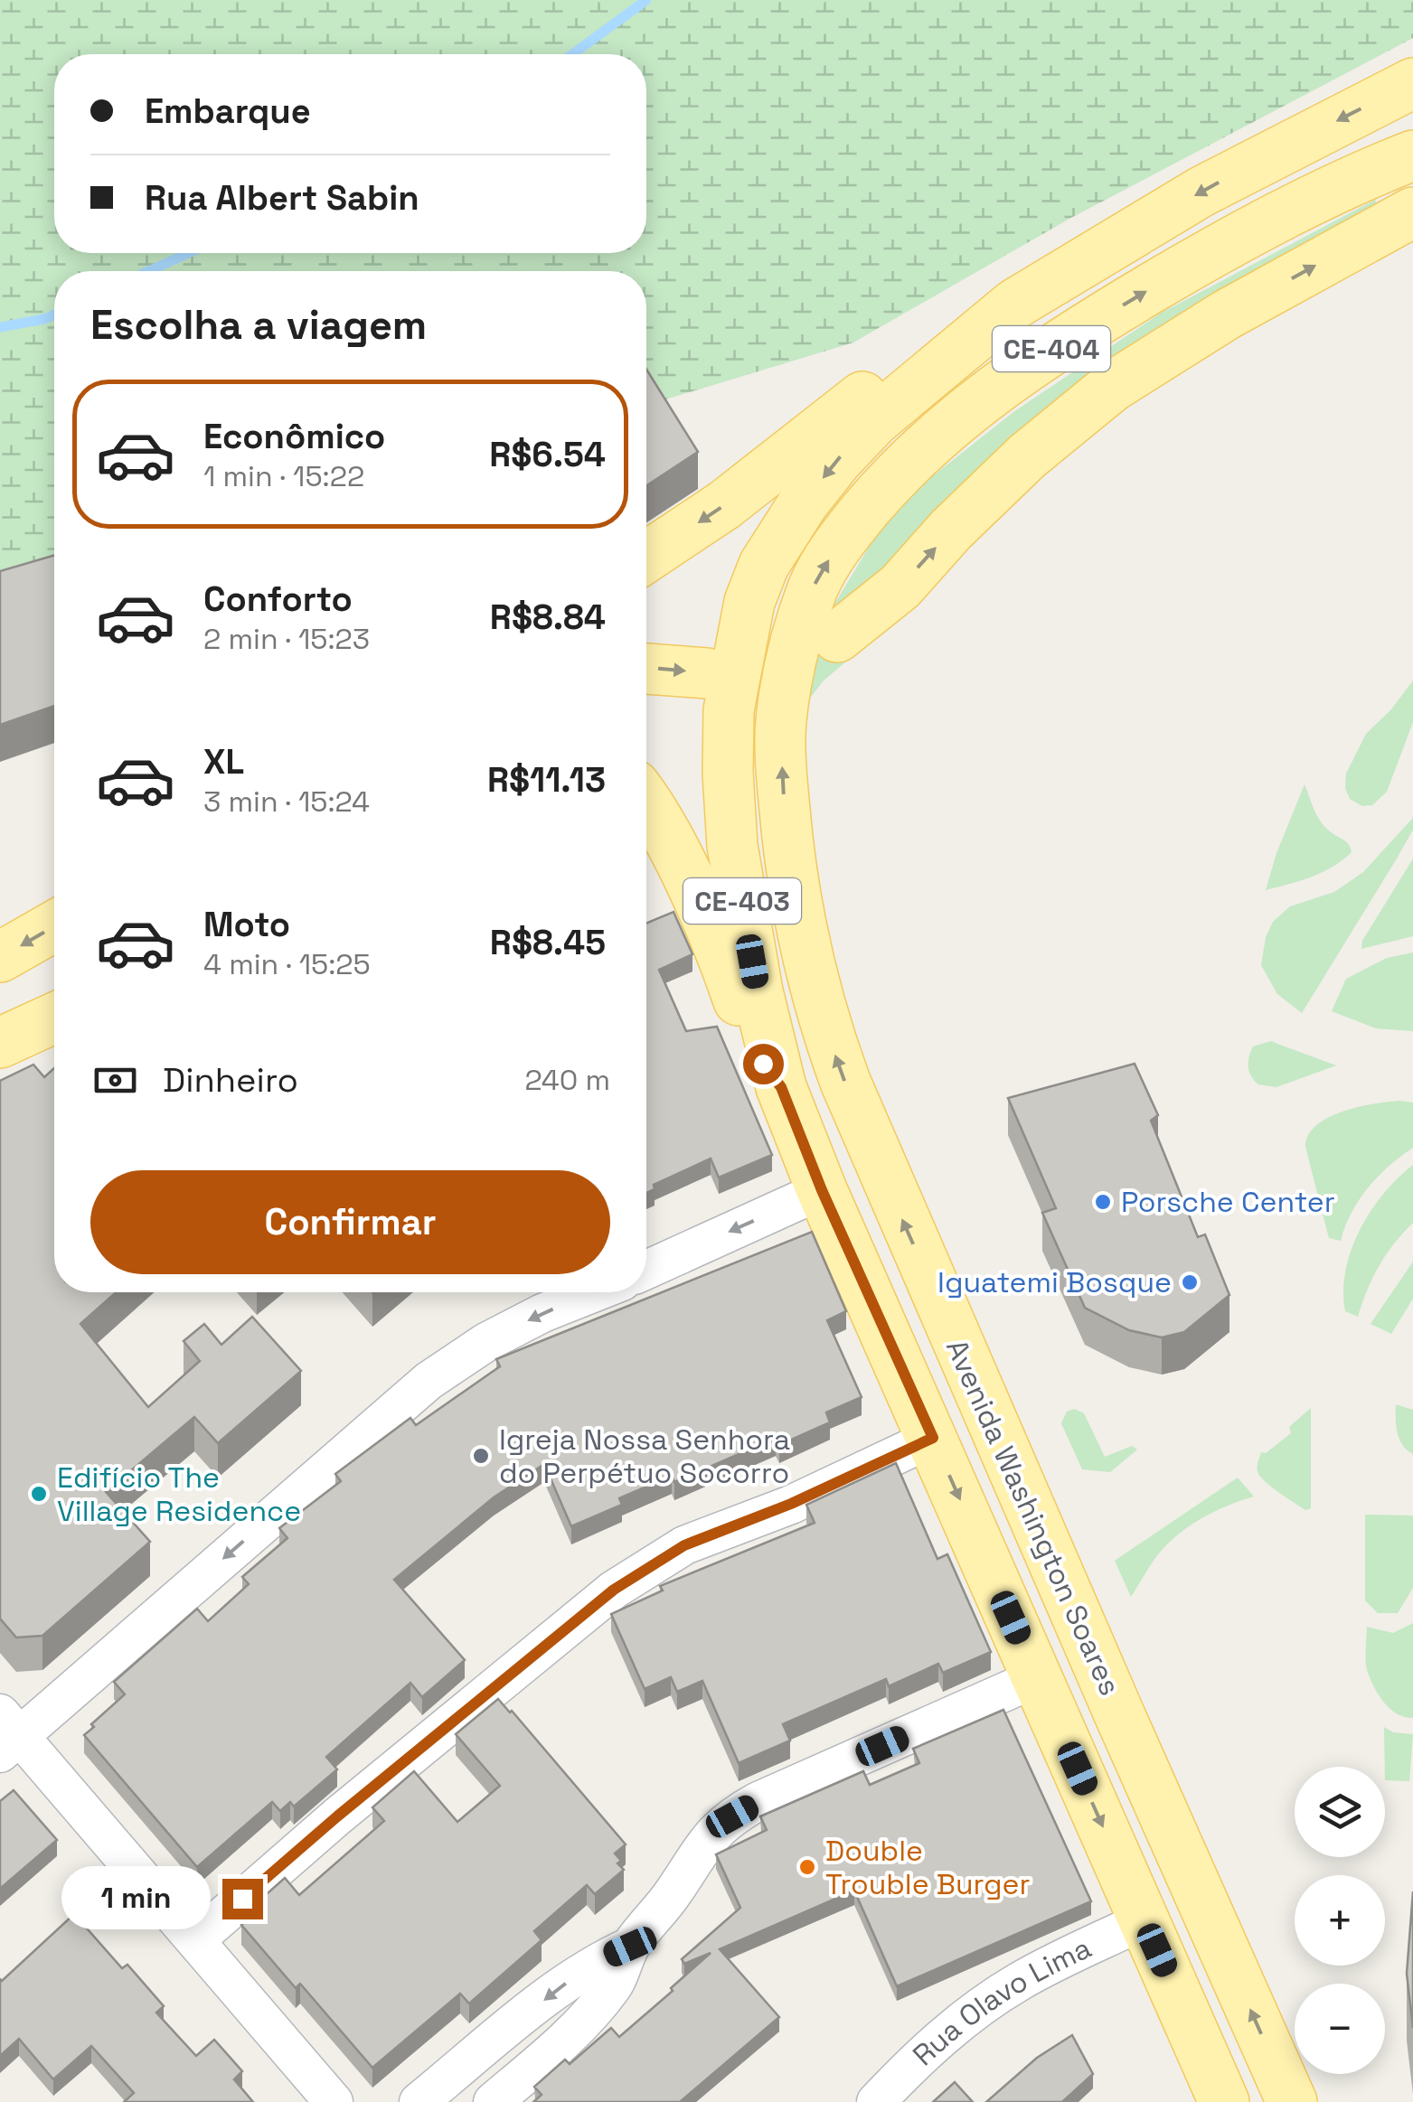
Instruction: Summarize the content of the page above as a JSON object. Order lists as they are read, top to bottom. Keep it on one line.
{"streets":{"main road":["CE-404","CE-403","Avenida Washington Soares"],"street":["Rua Olavo Lima"]},"crossings":[["CE-404","Avenida Washington Soares"],["Avenida Washington Soares","Rua Olavo Lima"]],"places":["Porsche Center","Iguatemi Bosque","Igreja Nossa Senhora do Perpétuo Socorro","Edifício The Village Residence","Double Trouble Burger"],"page":{"banner":["Embarque","Rua Albert Sabin"],"heading":"Escolha a viagem","list":[{"name":"Econômico","note":"1 min · 15:22","value":"R$6.54"},{"name":"Conforto","note":"2 min · 15:23","value":"R$8.84"},{"name":"XL","note":"3 min · 15:24","value":"R$11.13"},{"name":"Moto","note":"4 min · 15:25","value":"R$8.45"}],"pay":["Dinheiro","240 m"],"buttons":"Confirmar","map_buttons":["+","−"],"bubble":"1 min"}}
